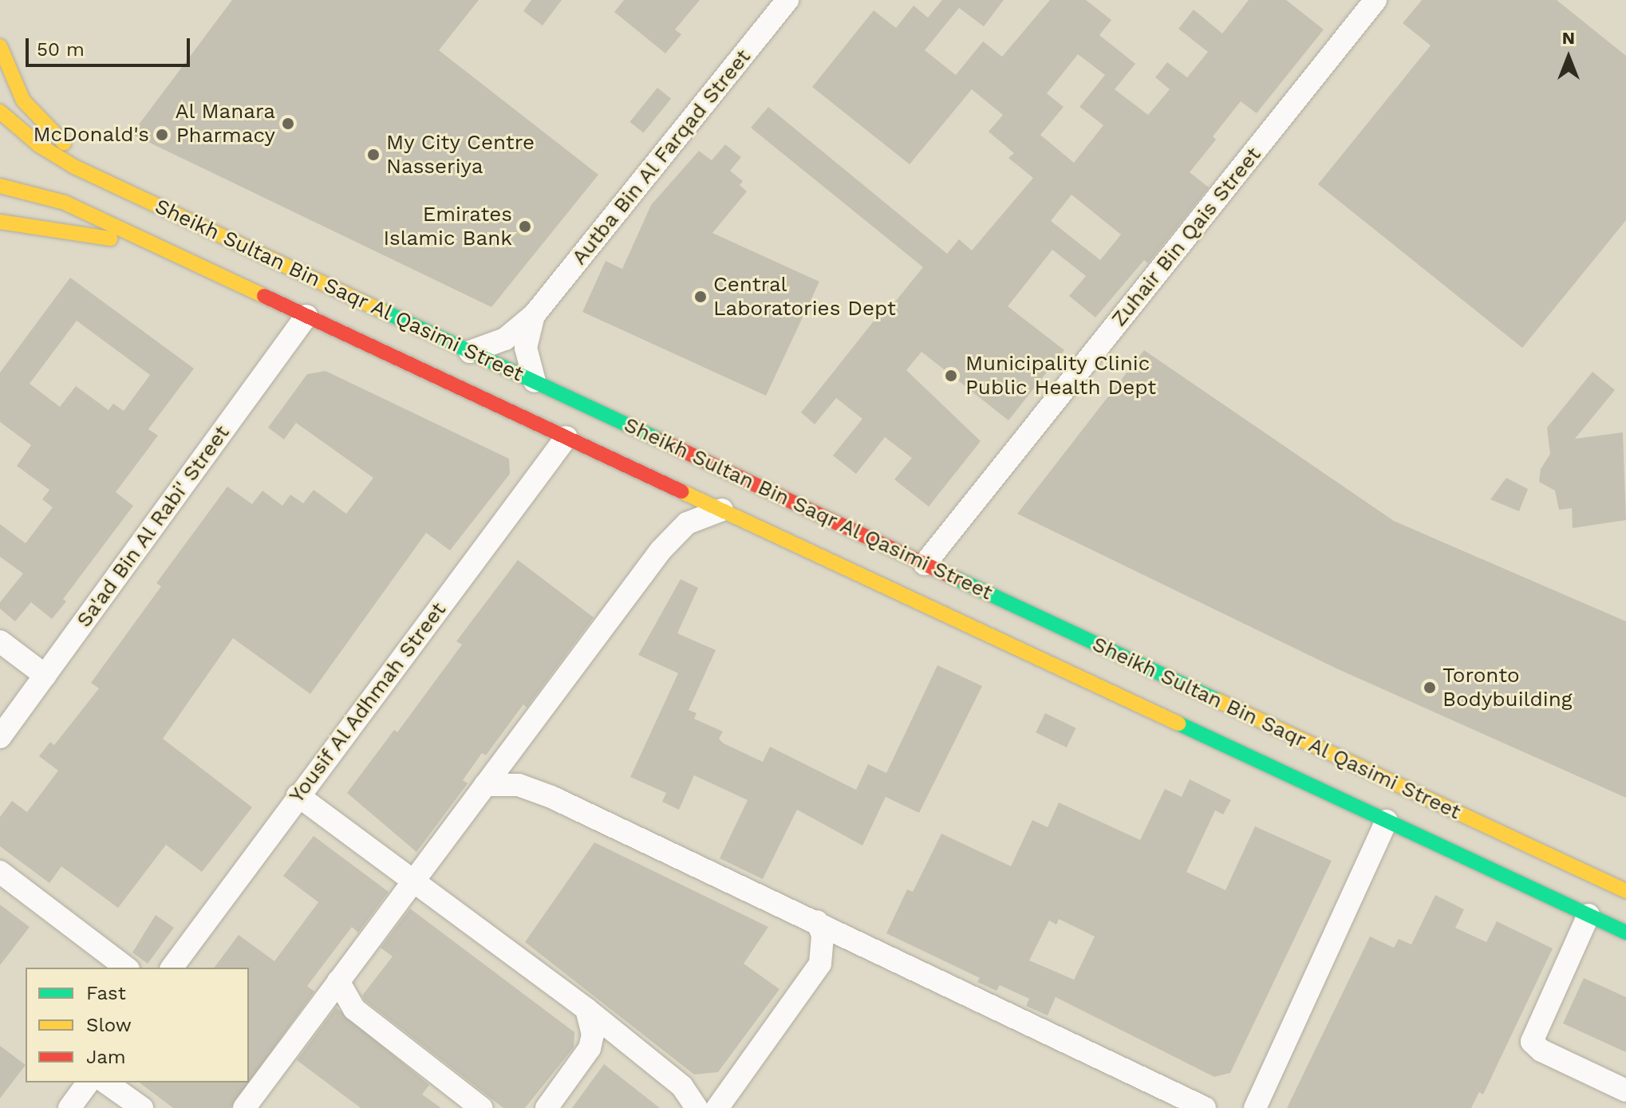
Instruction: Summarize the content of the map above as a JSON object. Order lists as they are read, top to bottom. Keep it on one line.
{"streets":{"main road":["Sheikh Sultan Bin Saqr Al Qasimi Street"],"street":["Autba Bin Al Farqad Street","Zuhair Bin Qais Street","Sa'ad Bin Al Rabi' Street","Yousif Al Adhmah Street"]},"crossings":[["Autba Bin Al Farqad Street","Sheikh Sultan Bin Saqr Al Qasimi Street"],["Zuhair Bin Qais Street","Sheikh Sultan Bin Saqr Al Qasimi Street"],["Sheikh Sultan Bin Saqr Al Qasimi Street","Sa'ad Bin Al Rabi' Street"],["Sheikh Sultan Bin Saqr Al Qasimi Street","Yousif Al Adhmah Street"]],"places":["Al Manara Pharmacy","McDonald's","My City Centre Nasseriya","Emirates Islamic Bank","Central Laboratories Dept","Municipality Clinic Public Health Dept","Toronto Bodybuilding"],"legend":["Fast","Slow","Jam"],"scale_bar":"50 m","north":"top"}
